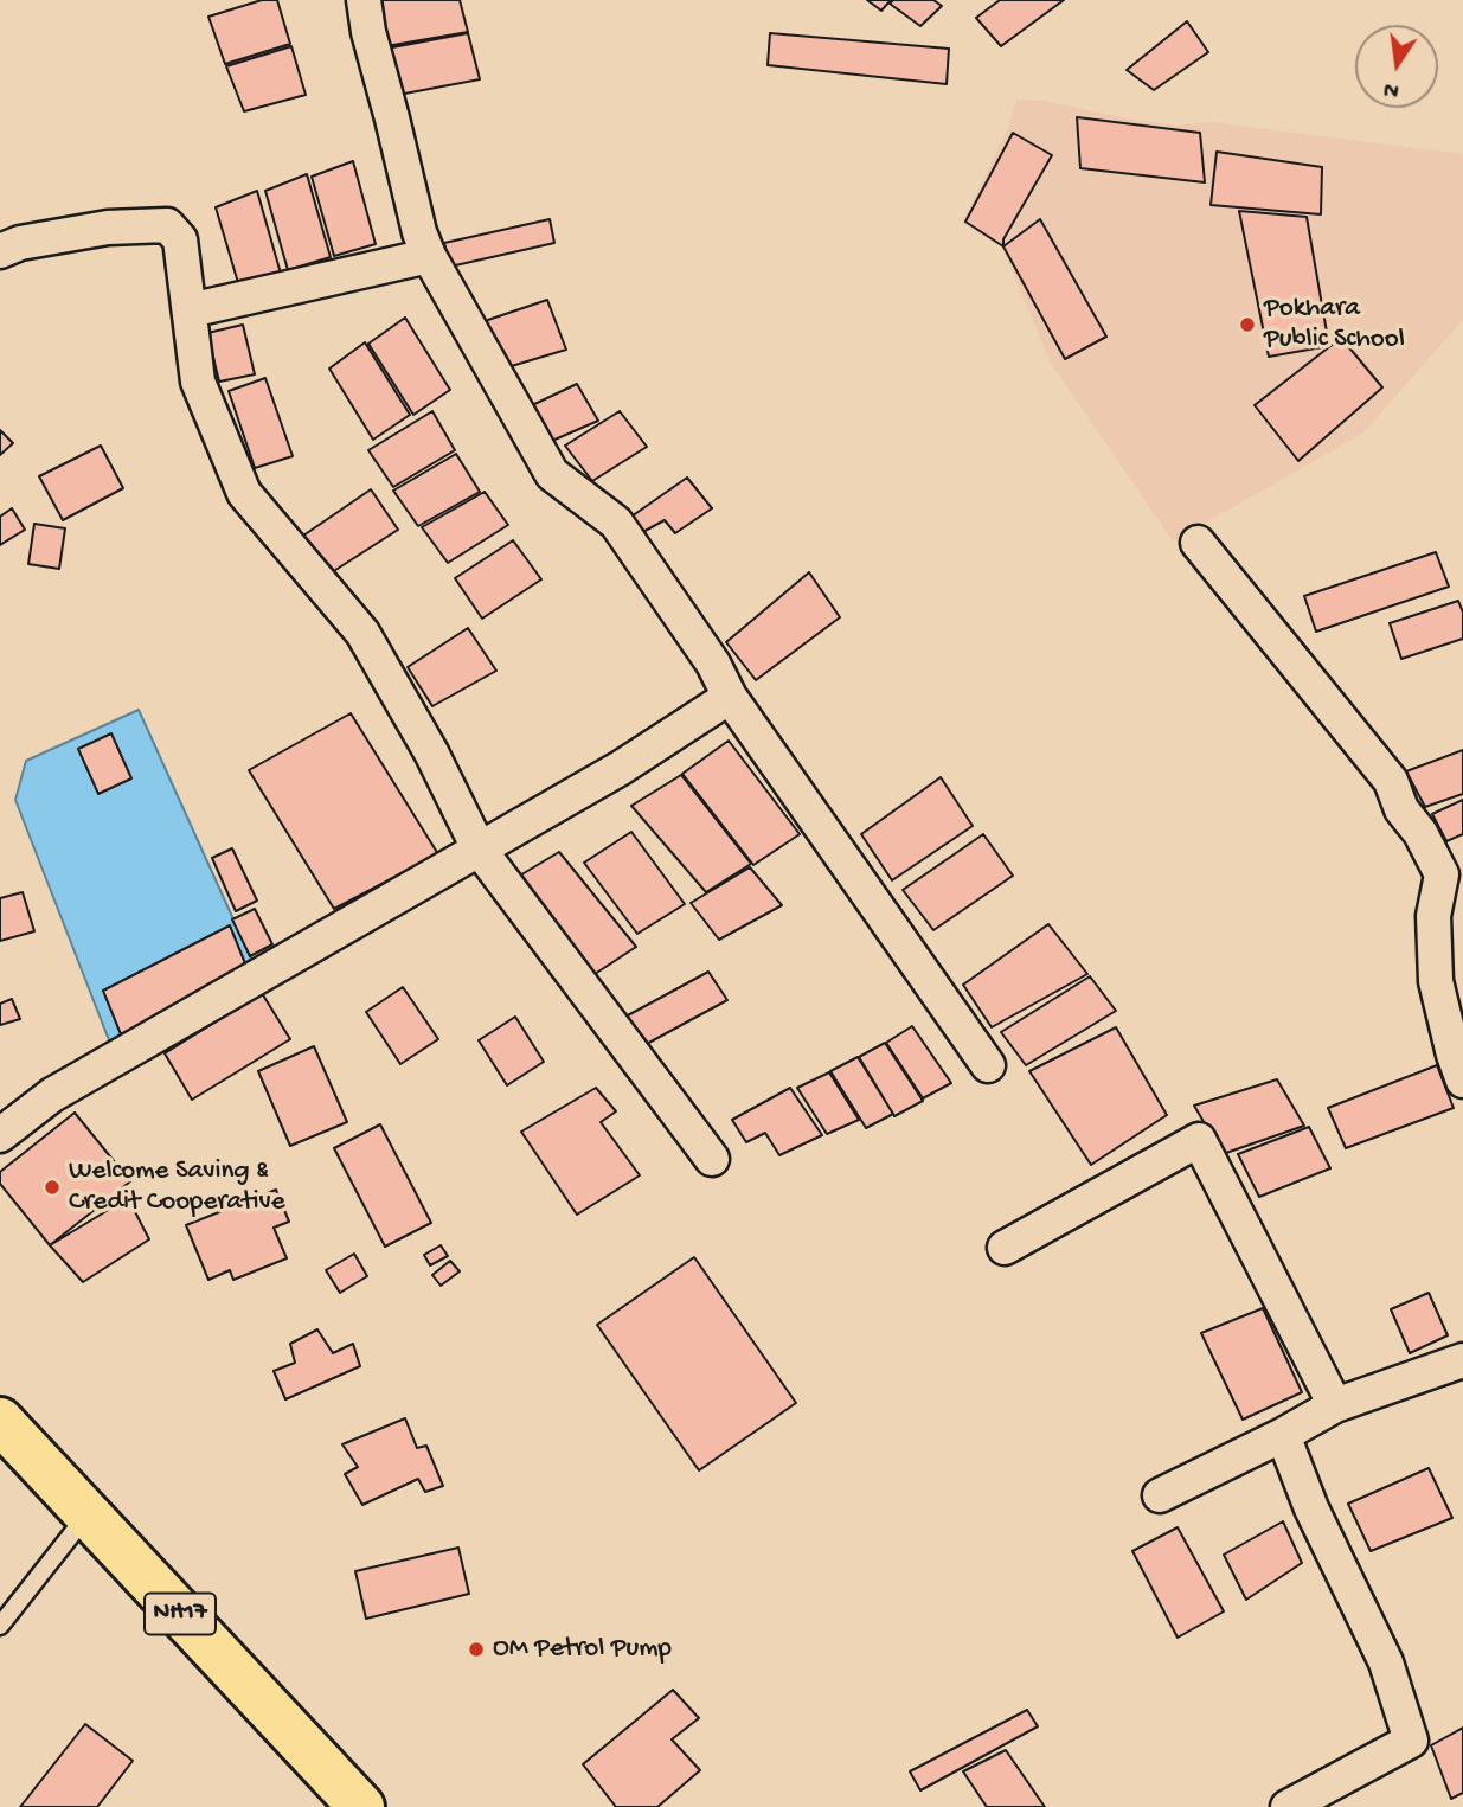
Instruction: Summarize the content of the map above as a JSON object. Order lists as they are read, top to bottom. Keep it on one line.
{"streets":{"highway":["NH17"]},"places":["Pokhara Public School","Welcome Saving & Credit Cooperative","OM Petrol Pump"],"north":"bottom"}
